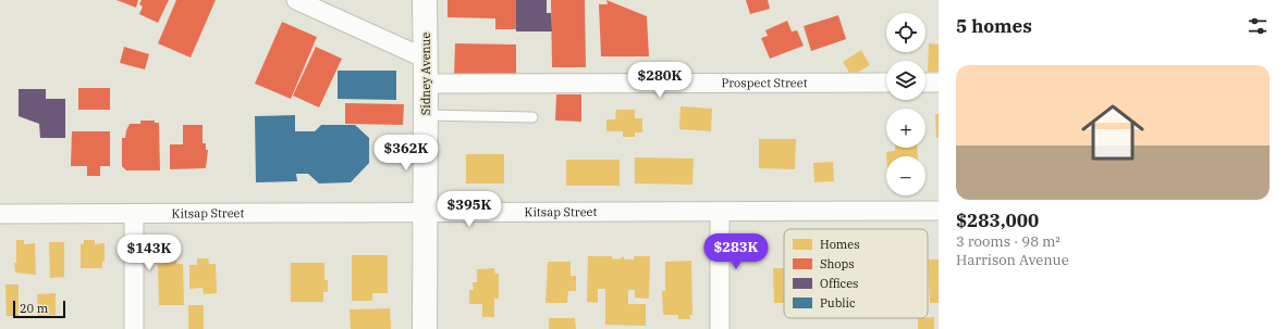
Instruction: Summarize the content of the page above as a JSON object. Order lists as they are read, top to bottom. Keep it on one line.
{"streets":{"main road":["Sidney Avenue"],"street":["Prospect Street","Kitsap Street"]},"crossings":[["Sidney Avenue","Prospect Street"],["Sidney Avenue","Kitsap Street"]],"legend":["Homes","Shops","Offices","Public"],"scale_bar":"20 m","page":{"heading":"5 homes","map_buttons":["+","−"],"list":[{"name":"$283,000","note":"3 rooms · 98 m² · Harrison Avenue"}],"price":["$280K","$362K","$395K","$283K","$143K"],"scale":"20 m"}}
